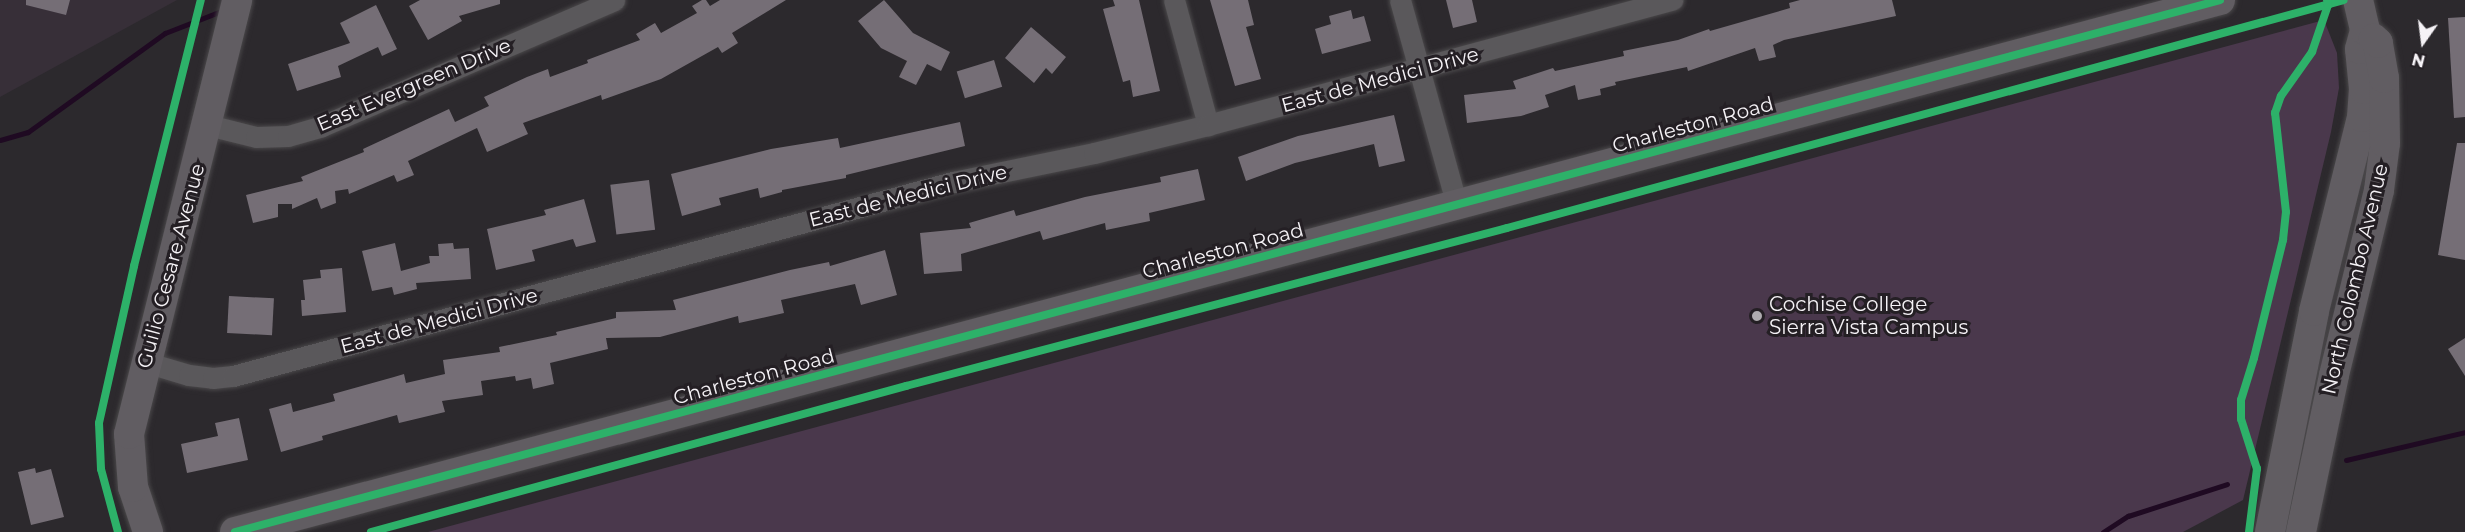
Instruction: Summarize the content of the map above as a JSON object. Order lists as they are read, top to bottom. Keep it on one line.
{"streets":{"main road":["Charleston Road","Guilio Cesare Avenue","North Colombo Avenue"],"street":["East de Medici Drive","East Evergreen Drive"]},"crossings":[["East de Medici Drive","Guilio Cesare Avenue"],["East Evergreen Drive","Guilio Cesare Avenue"]],"places":["Cochise College Sierra Vista Campus"],"north":"bottom"}
